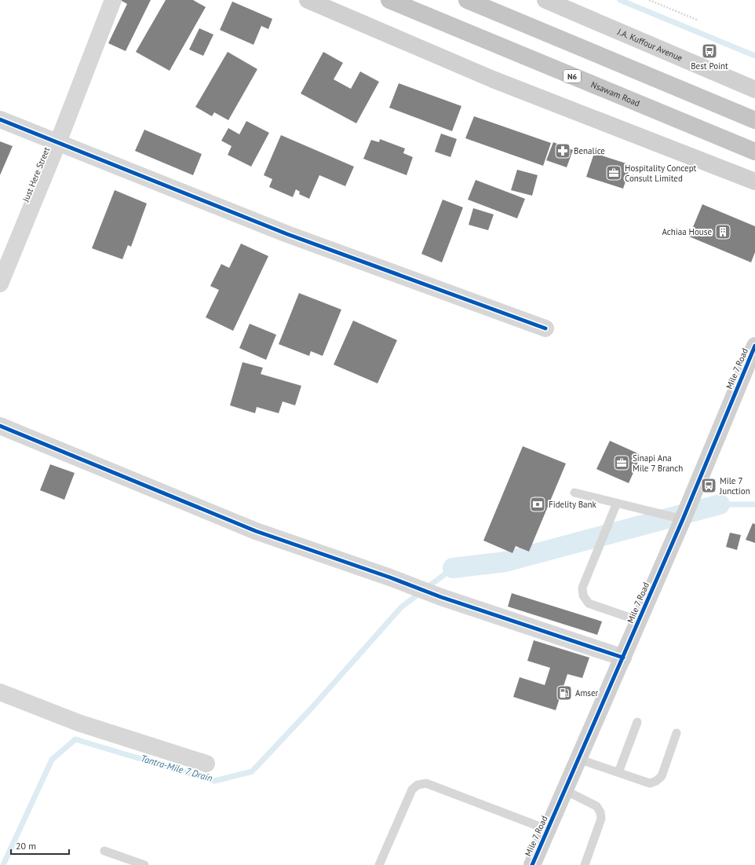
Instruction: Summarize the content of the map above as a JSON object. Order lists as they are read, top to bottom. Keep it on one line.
{"streets":{"highway":["N6","Nsawam Road"],"main road":["J.A. Kuffour Avenue","Mile 7 Road"],"street":["Just Here Street"]},"water":["Tantra-Mile 7 Drain"],"places":{"bus stop":["Best Point","Mile 7 Junction"],"pharmacy":["Benalice"],"office":["Hospitality Concept Consult Limited","Sinapi Ana Mile 7 Branch"],"building":["Achiaa House"],"bank":["Fidelity Bank"],"fuel station":["Amser"]},"scale_bar":"20 m"}
